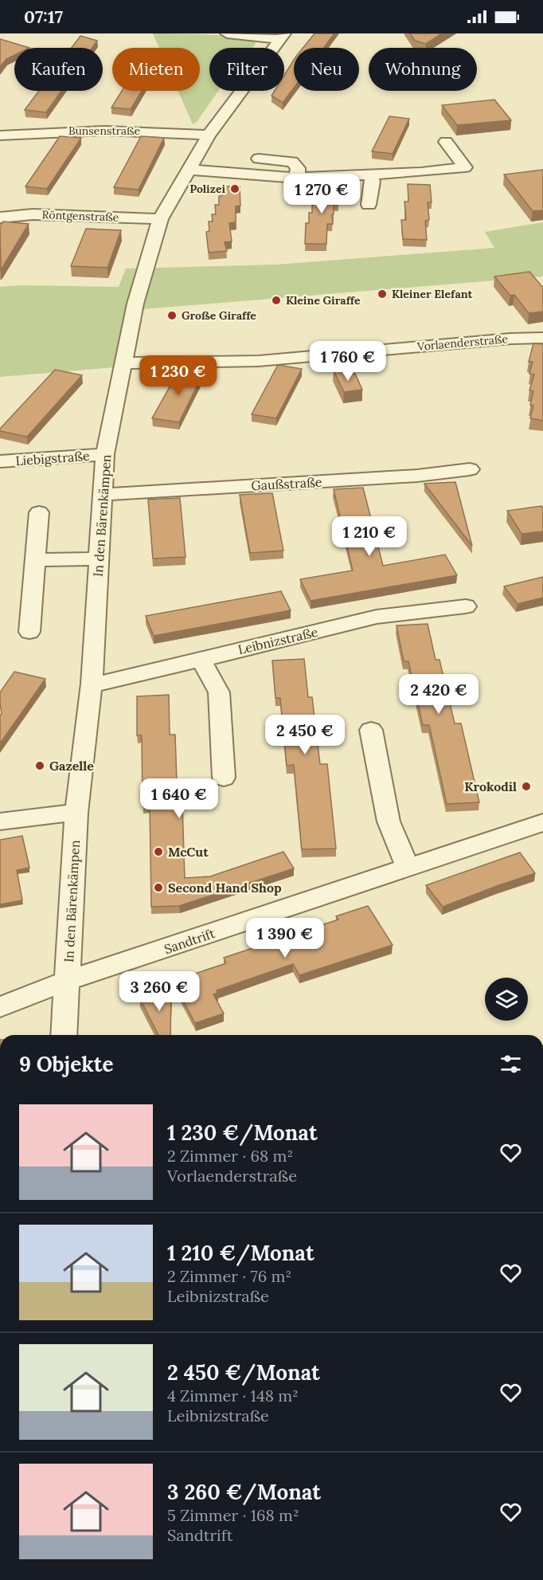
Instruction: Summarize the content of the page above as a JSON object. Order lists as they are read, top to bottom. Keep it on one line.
{"streets":{"street":["Bunsenstraße","Röntgenstraße","Vorlaenderstraße","Liebigstraße","Gaußstraße","In den Bärenkämpen","Leibnizstraße","Sandtrift"]},"crossings":[["Bunsenstraße","In den Bärenkämpen"],["Röntgenstraße","In den Bärenkämpen"],["Vorlaenderstraße","In den Bärenkämpen"],["Liebigstraße","In den Bärenkämpen"],["Gaußstraße","In den Bärenkämpen"],["In den Bärenkämpen","Leibnizstraße"],["In den Bärenkämpen","Sandtrift"]],"places":["Polizei","Kleiner Elefant","Kleine Giraffe","Große Giraffe","Gazelle","Krokodil","McCut","Second Hand Shop"],"page":{"status":"07:17","chip":["Kaufen","Mieten","Filter","Neu","Wohnung"],"price":["1 270 €","1 760 €","1 230 €","1 210 €","2 420 €","2 450 €","1 640 €","1 390 €","3 260 €"],"heading":"9 Objekte","list":[{"name":"1 230 €/Monat","note":"2 Zimmer · 68 m² · Vorlaenderstraße"},{"name":"1 210 €/Monat","note":"2 Zimmer · 76 m² · Leibnizstraße"},{"name":"2 450 €/Monat","note":"4 Zimmer · 148 m² · Leibnizstraße"},{"name":"3 260 €/Monat","note":"5 Zimmer · 168 m² · Sandtrift"}]}}
